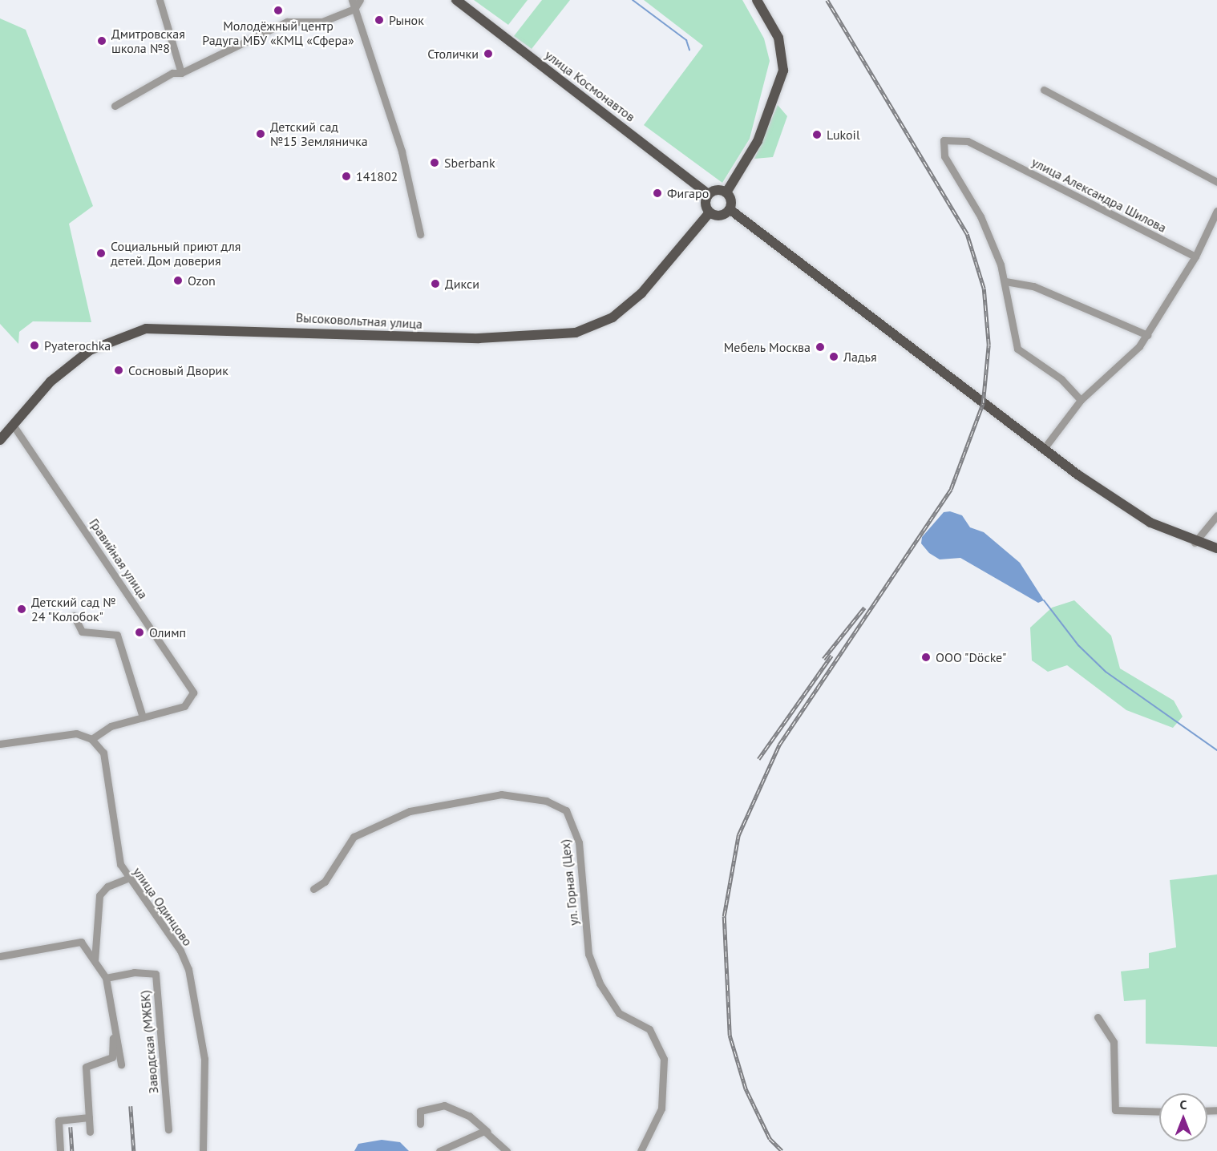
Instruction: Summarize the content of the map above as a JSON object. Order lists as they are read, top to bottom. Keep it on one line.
{"streets":{"main road":["улица Космонавтов","Высоковольтная улица"],"street":["улица Александра Шилова","Гравийная улица","ул. Горная (Цех)","улица Одинцово","Заводская (МЖБК)"]},"crossings":[["улица Космонавтов","Высоковольтная улица"],["Высоковольтная улица","Гравийная улица"]],"places":["Молодёжный центр Радуга МБУ «КМЦ «Сфера»","Рынок","Дмитровская школа №8","Столички","Детский сад №15 Земляничка","Lukoil","Sberbank","141802","Фигаро","Социальный приют для детей. Дом доверия","Ozon","Дикси","Pyaterochka","Мебель Москва","Ладья","Сосновый Дворик","Детский сад № 24 \"Колобок\"","Олимп","ООО \"Döcke\""],"north":"top"}
